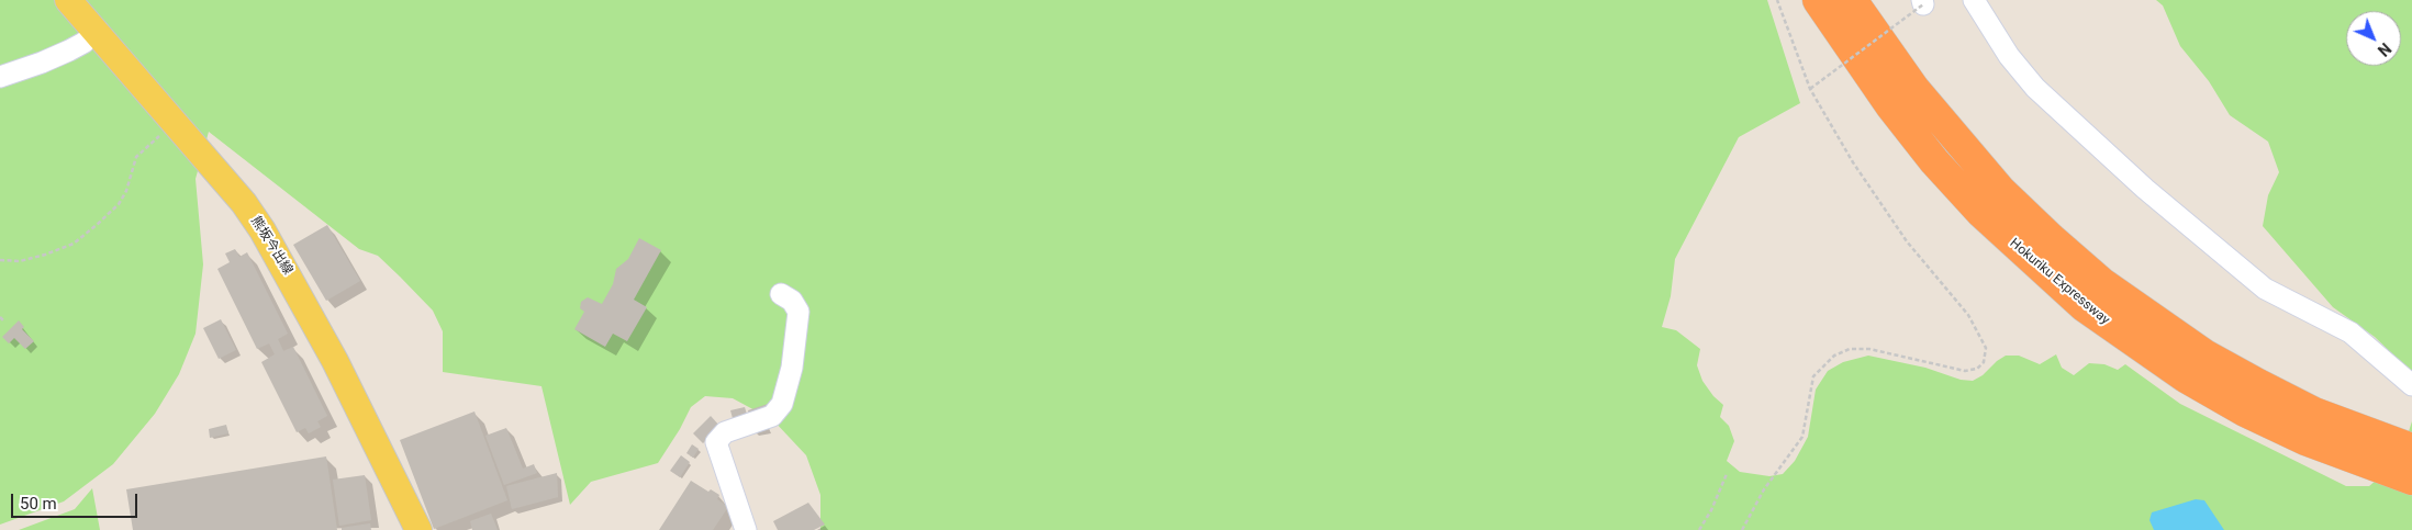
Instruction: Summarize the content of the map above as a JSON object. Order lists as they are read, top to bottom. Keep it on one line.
{"streets":{"highway":["Hokuriku Expressway"],"main road":["熊坂今出線"]},"scale_bar":"50 m","north":"bottom right"}
